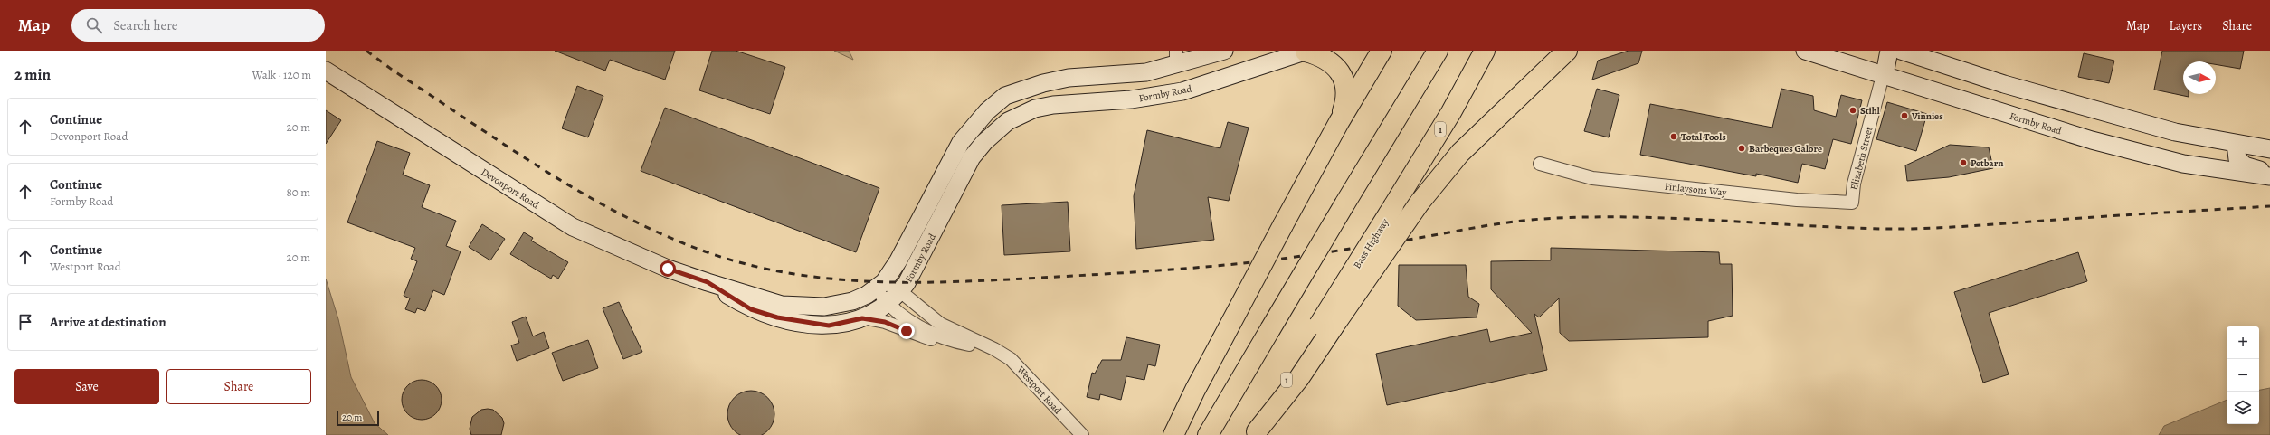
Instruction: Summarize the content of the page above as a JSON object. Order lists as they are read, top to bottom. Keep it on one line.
{"streets":{"highway":["1","Bass Highway"],"main road":["Formby Road","Elizabeth Street","Devonport Road"],"street":["Finlaysons Way","Westport Road"]},"crossings":[["Formby Road","Elizabeth Street"],["Formby Road","Devonport Road"],["Formby Road","Westport Road"],["Elizabeth Street","Finlaysons Way"]],"places":["Stihl","Vinnies","Total Tools","Barbeques Galore","Petbarn"],"scale_bar":"20 m","north":"right","page":{"header":"Map","search":"Search here","nav":["Map","Layers","Share"],"heading":["2 min","Walk · 120 m"],"list":[["Continue","Devonport Road","20 m"],["Continue","Formby Road","80 m"],["Continue","Westport Road","20 m"],"Arrive at destination"],"map_buttons":["+","−"],"buttons":["Save","Share"],"scale":"20 m"}}
